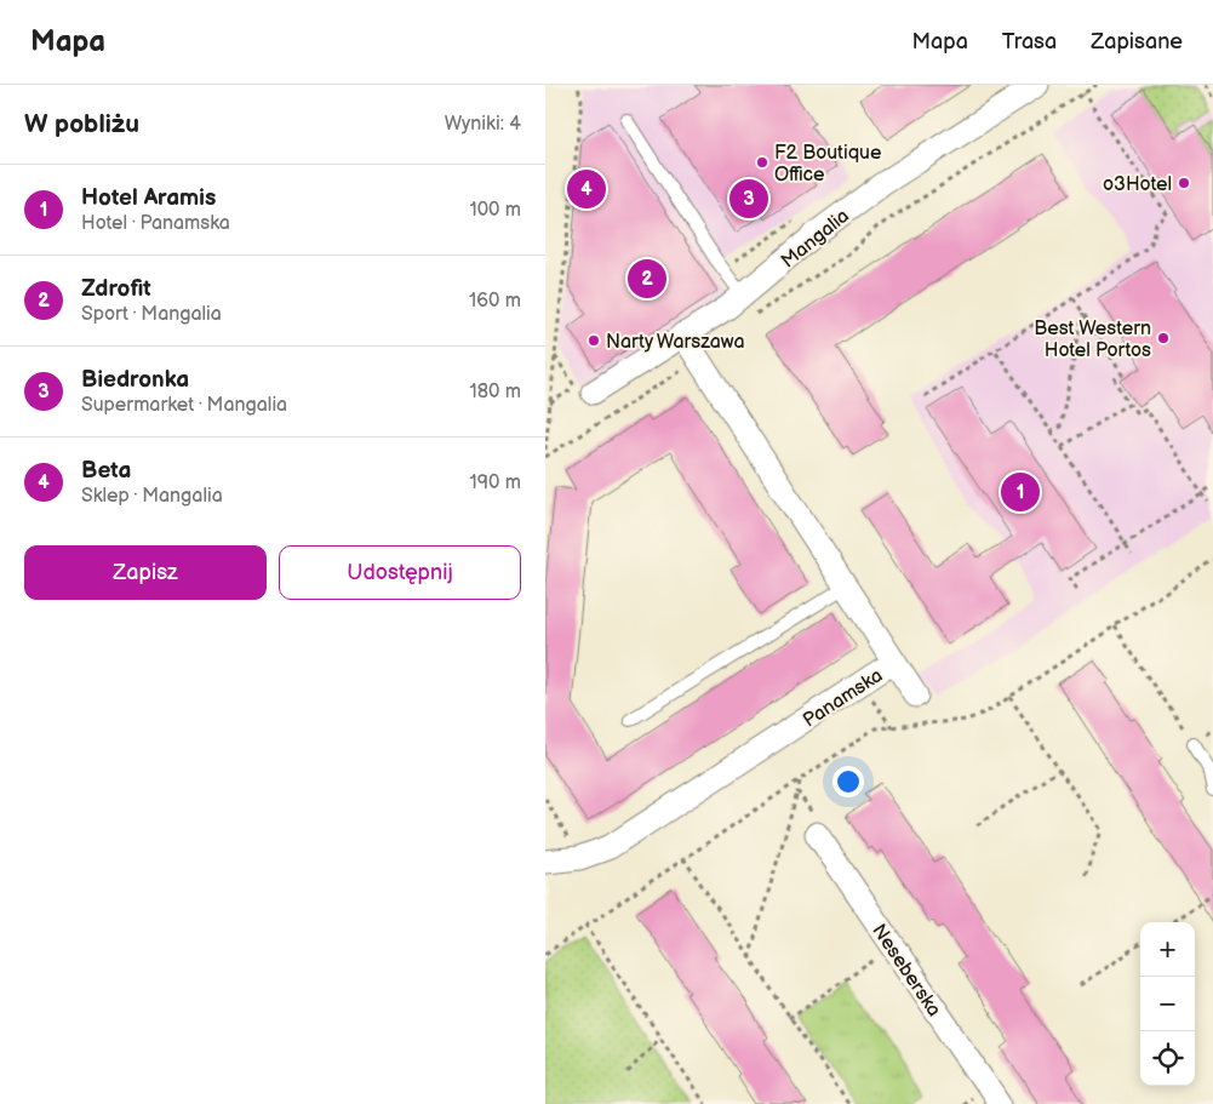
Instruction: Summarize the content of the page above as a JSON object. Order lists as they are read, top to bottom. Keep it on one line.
{"streets":{"street":["Mangalia","Panamska","Neseberska"]},"crossings":[["Mangalia","Panamska"]],"places":["F2 Boutique Office","o3Hotel","Best Western Hotel Portos","Narty Warszawa"],"page":{"header":"Mapa","nav":["Mapa","Trasa","Zapisane"],"heading":["W pobliżu","Wyniki: 4"],"list":[{"mark":"1","name":"Hotel Aramis","note":"Hotel · Panamska","value":"100 m"},{"mark":"2","name":"Zdrofit","note":"Sport · Mangalia","value":"160 m"},{"mark":"3","name":"Biedronka","note":"Supermarket · Mangalia","value":"180 m"},{"mark":"4","name":"Beta","note":"Sklep · Mangalia","value":"190 m"}],"pins":["4","3","2","1"],"buttons":["Zapisz","Udostępnij"],"map_buttons":["+","−"]}}
